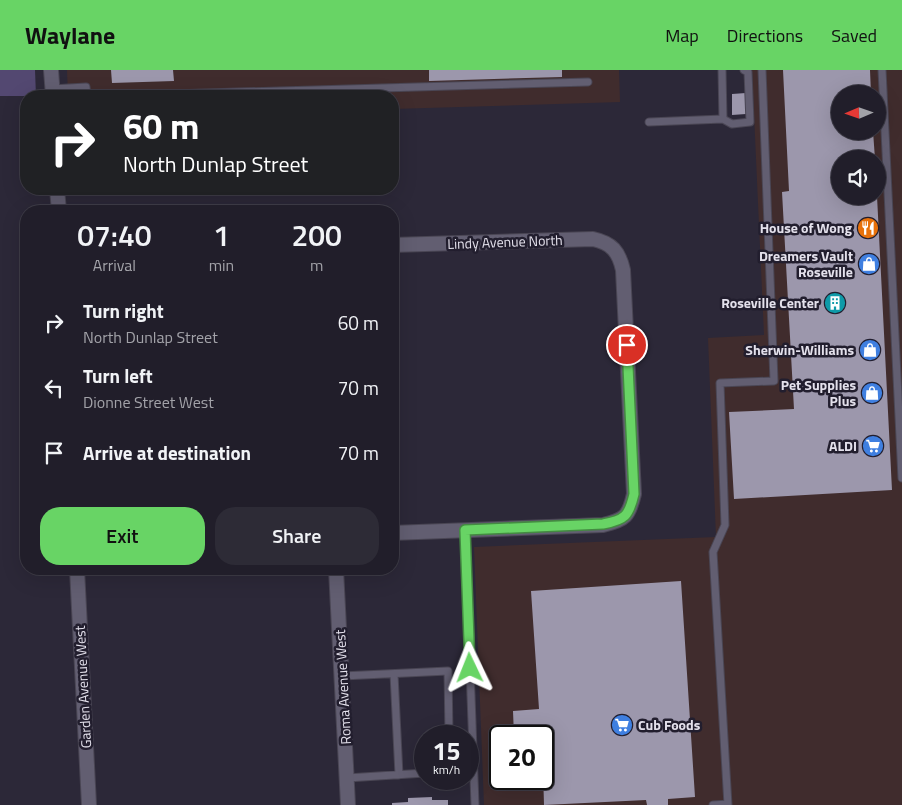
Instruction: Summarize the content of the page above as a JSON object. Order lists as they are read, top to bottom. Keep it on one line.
{"streets":{"street":["Lindy Avenue North","Garden Avenue West","Roma Avenue West"]},"places":{"restaurant":["House of Wong"],"shop":["Dreamers Vault Roseville","Sherwin-Williams","Pet Supplies Plus"],"building":["Roseville Center"],"supermarket":["ALDI","Cub Foods"]},"north":"left","page":{"header":"Waylane","nav":["Map","Directions","Saved"],"turn":["60 m","North Dunlap Street"],"eta":["07:40","Arrival","1","min","200","m"],"list":[{"name":"Turn right","note":"North Dunlap Street","value":"60 m"},{"name":"Turn left","note":"Dionne Street West","value":"70 m"},{"name":"Arrive at destination","value":"70 m"}],"buttons":["Exit","Share"],"speed":"15 km/h","limit":"20"}}
